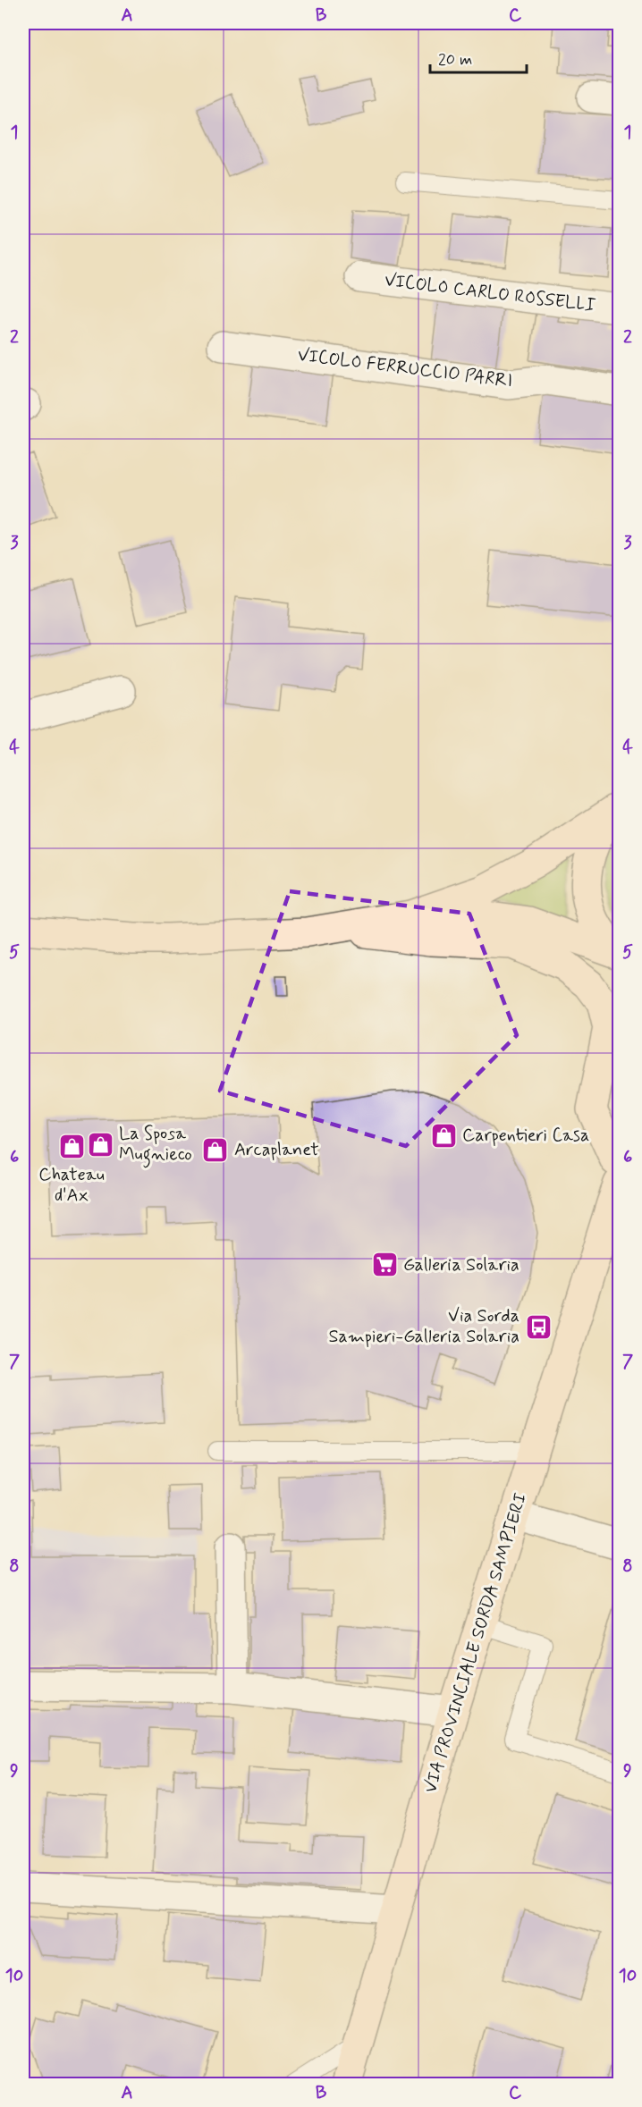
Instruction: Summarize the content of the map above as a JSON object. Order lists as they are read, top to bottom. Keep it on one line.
{"streets":{"street":["VICOLO CARLO ROSSELLI","VICOLO FERRUCCIO PARRI","VIA PROVINCIALE SORDA SAMPIERI"]},"places":{"shop":["Carpentieri Casa","La Sposa Mugnieco","Chateau d'Ax","Arcaplanet"],"supermarket":["Galleria Solaria"],"bus stop":["Via Sorda Sampieri-Galleria Solaria"]},"scale_bar":"20 m","grid":{"columns":["A","B","C"],"rows":["1","2","3","4","5","6","7","8","9","10"]}}
